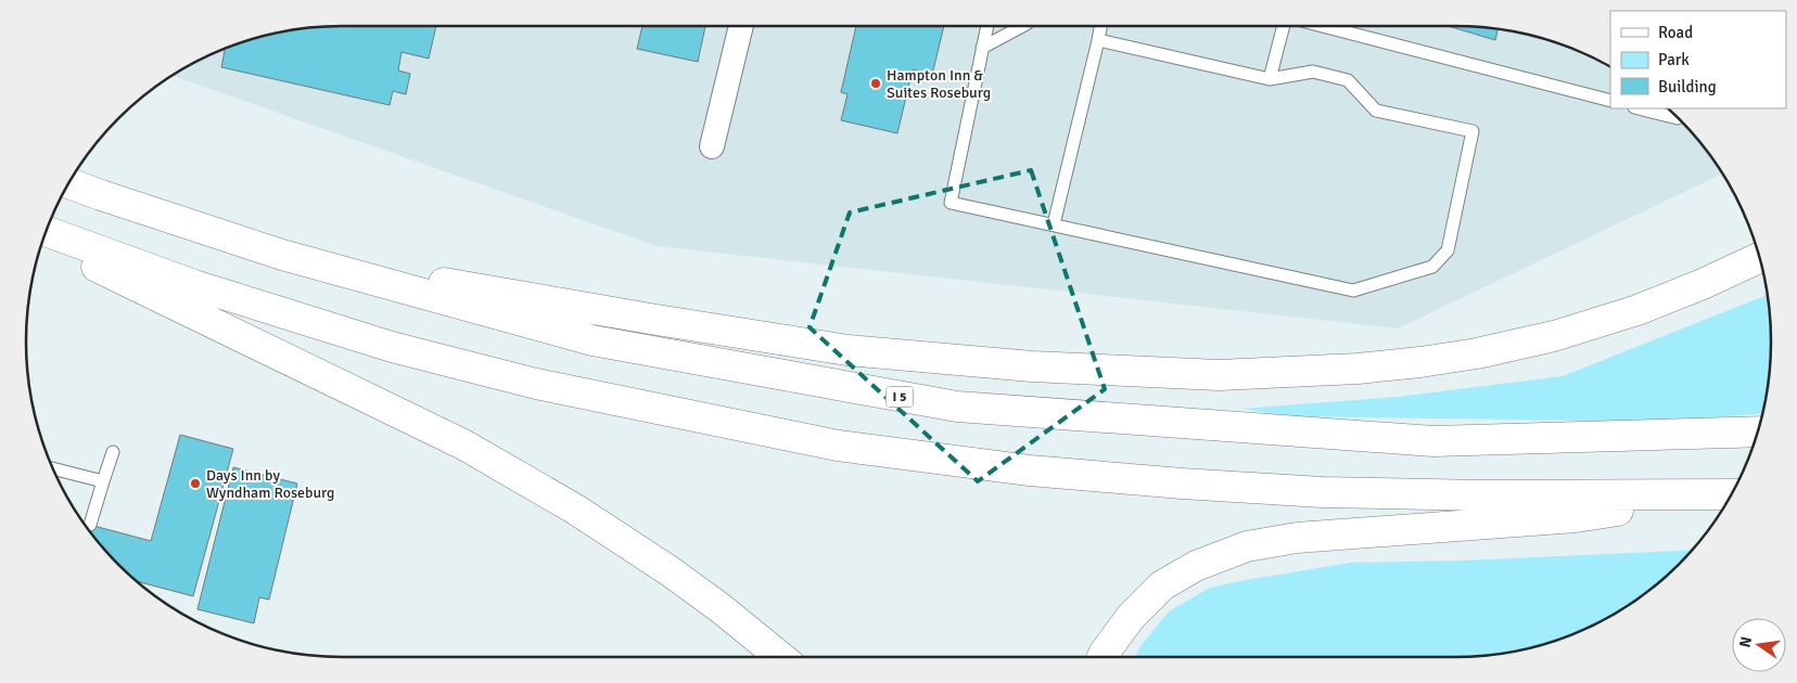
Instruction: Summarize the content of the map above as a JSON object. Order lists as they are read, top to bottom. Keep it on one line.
{"streets":{"highway":["I 5"]},"places":["Hampton Inn & Suites Roseburg","Days Inn by Wyndham Roseburg"],"legend":["Road","Park","Building"],"north":"left"}
